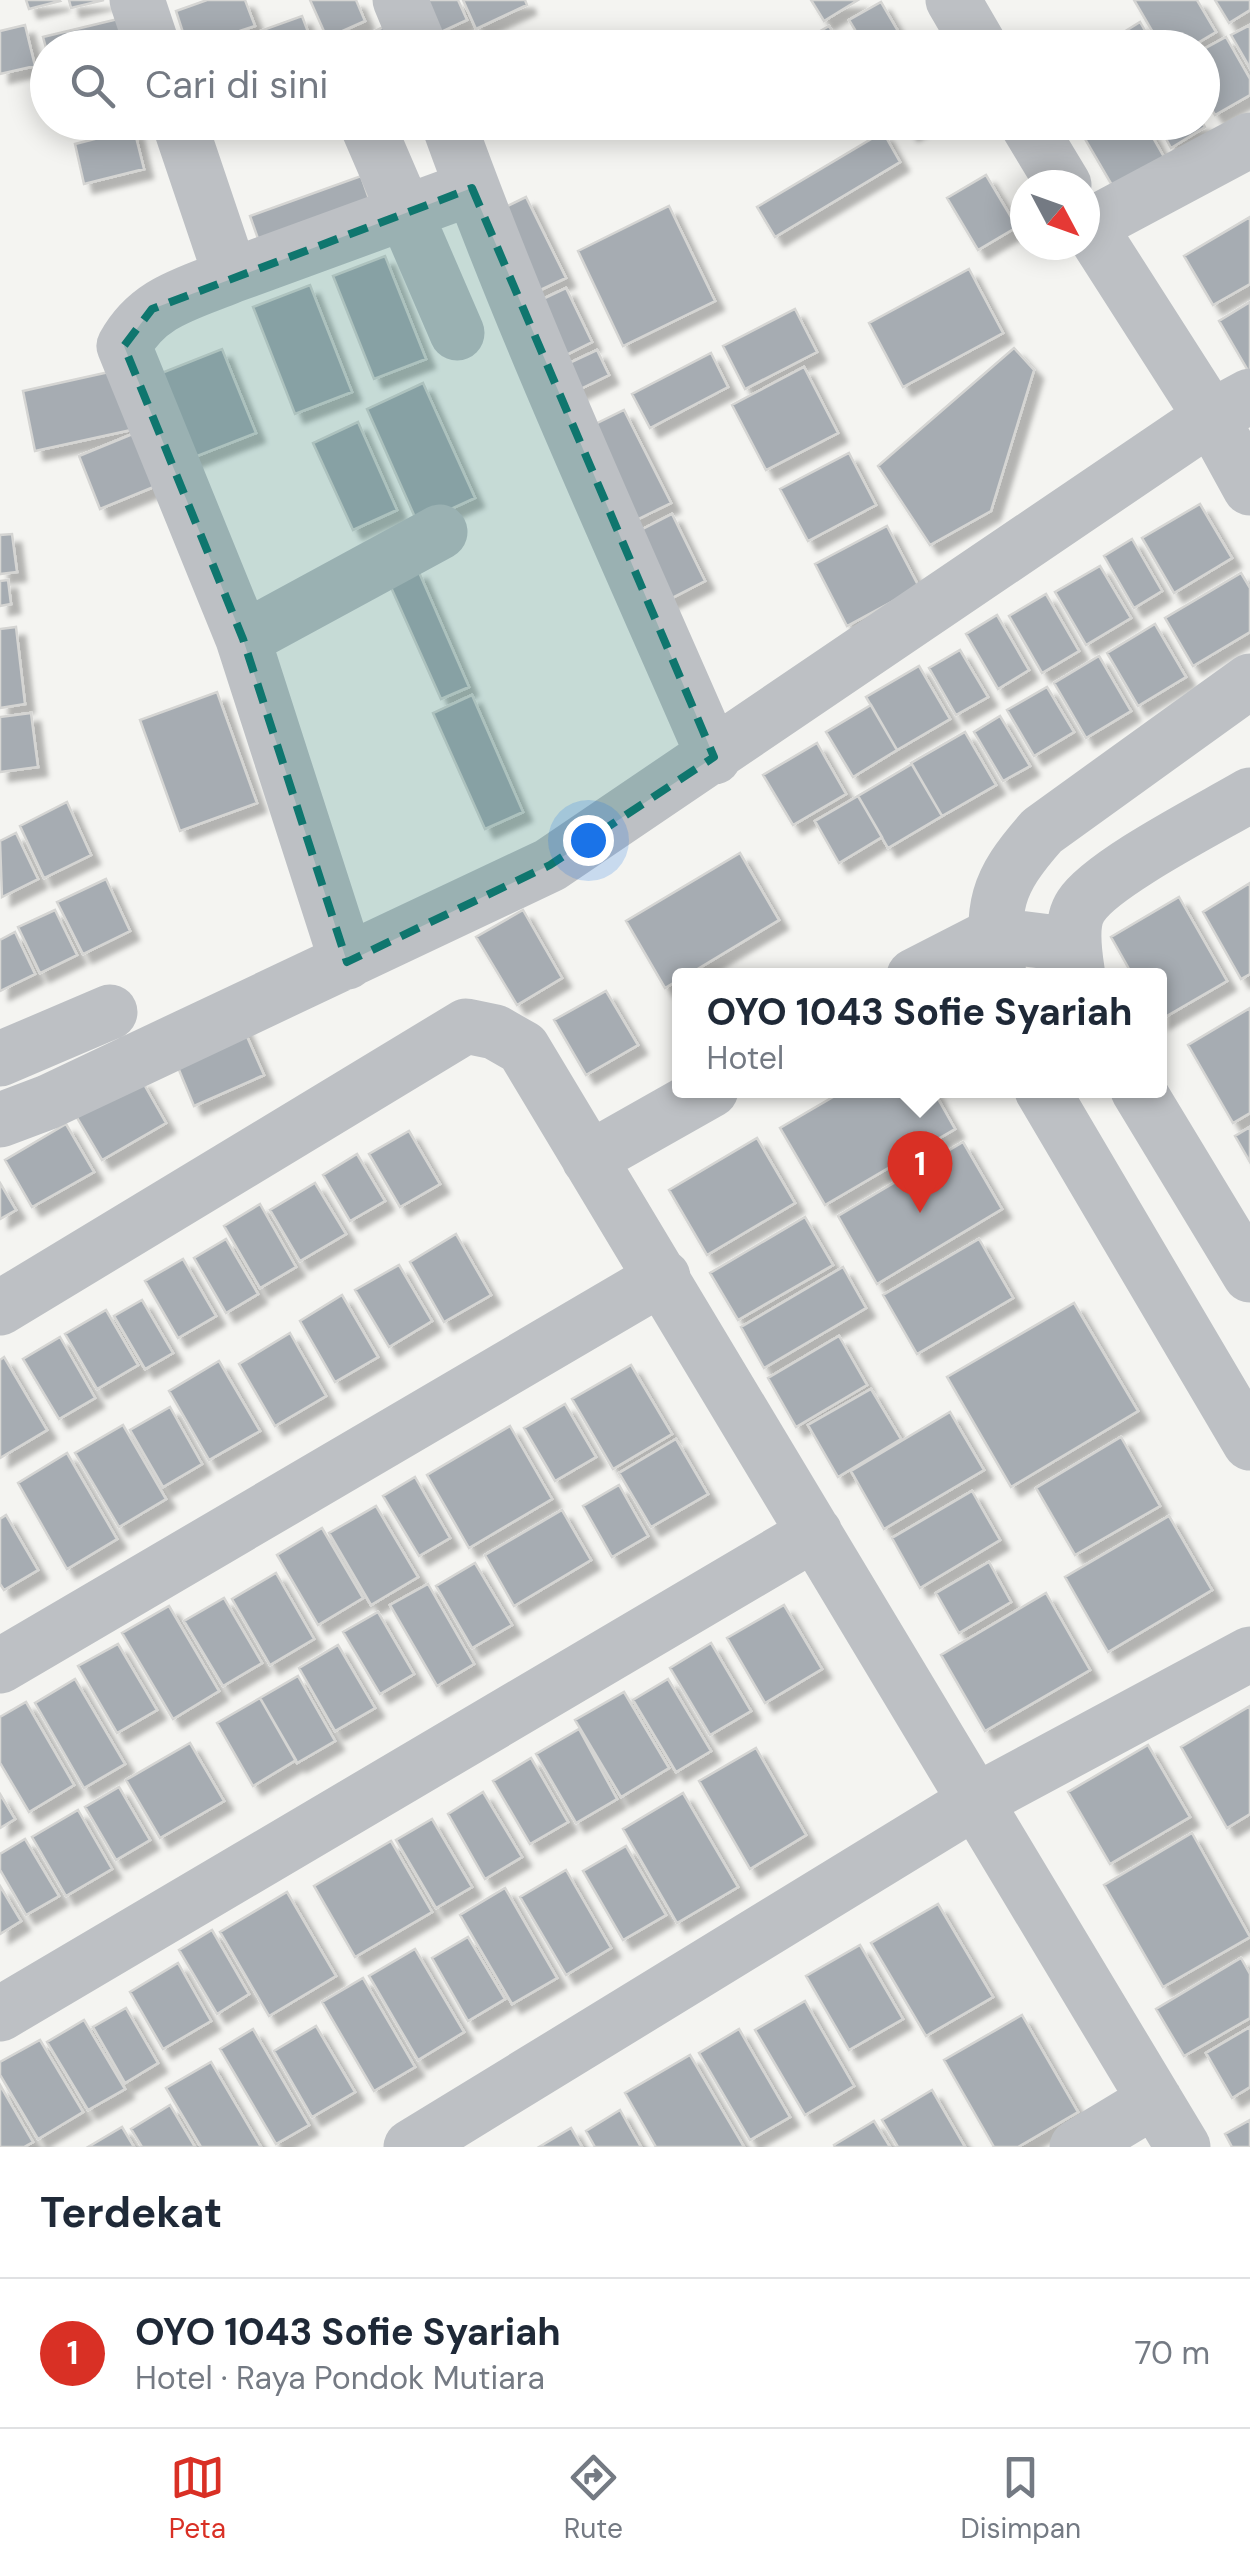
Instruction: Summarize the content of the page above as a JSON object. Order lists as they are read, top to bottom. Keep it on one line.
{"north":"bottom right","page":{"search":"Cari di sini","popup":["OYO 1043 Sofie Syariah","Hotel"],"pins":"1","heading":"Terdekat","list":[{"mark":"1","name":"OYO 1043 Sofie Syariah","note":"Hotel · Raya Pondok Mutiara","value":"70 m"}],"nav":["Peta","Rute","Disimpan"]}}
